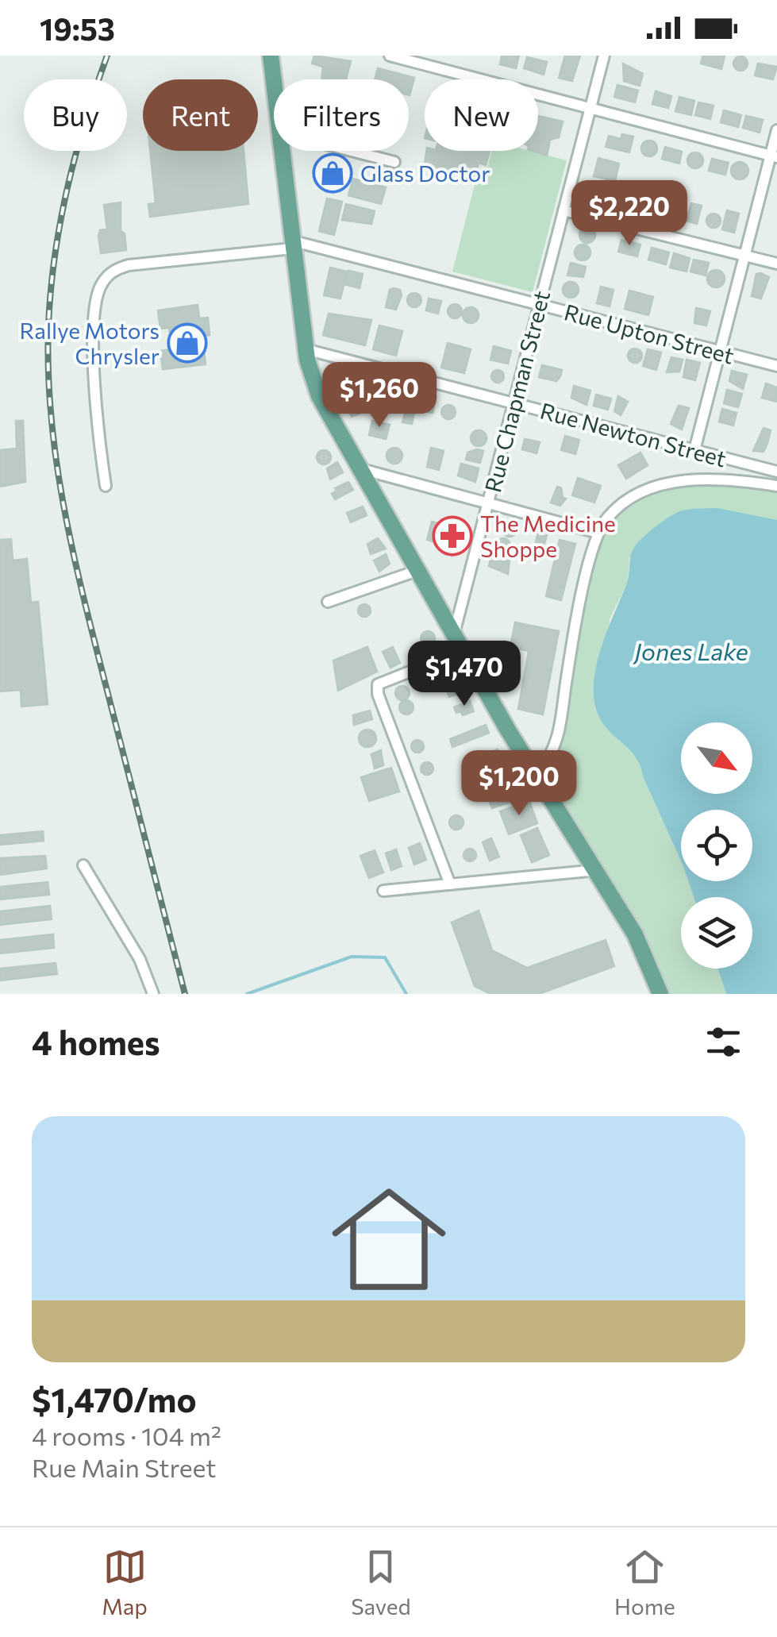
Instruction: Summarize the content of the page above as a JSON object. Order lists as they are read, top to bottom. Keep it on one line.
{"streets":{"street":["Rue Upton Street","Rue Chapman Street","Rue Newton Street"]},"crossings":[["Rue Upton Street","Rue Chapman Street"],["Rue Chapman Street","Rue Newton Street"]],"water":["Jones Lake"],"places":{"shop":["Glass Doctor","Rallye Motors Chrysler"],"pharmacy":["The Medicine Shoppe"]},"north":"bottom right","page":{"status":"19:53","chip":["Buy","Rent","Filters","New"],"price":["$2,220","$1,260","$1,470","$1,200"],"heading":"4 homes","list":[{"name":"$1,470/mo","note":"4 rooms · 104 m² · Rue Main Street"}],"tabs":["Map","Saved","Home"]}}
